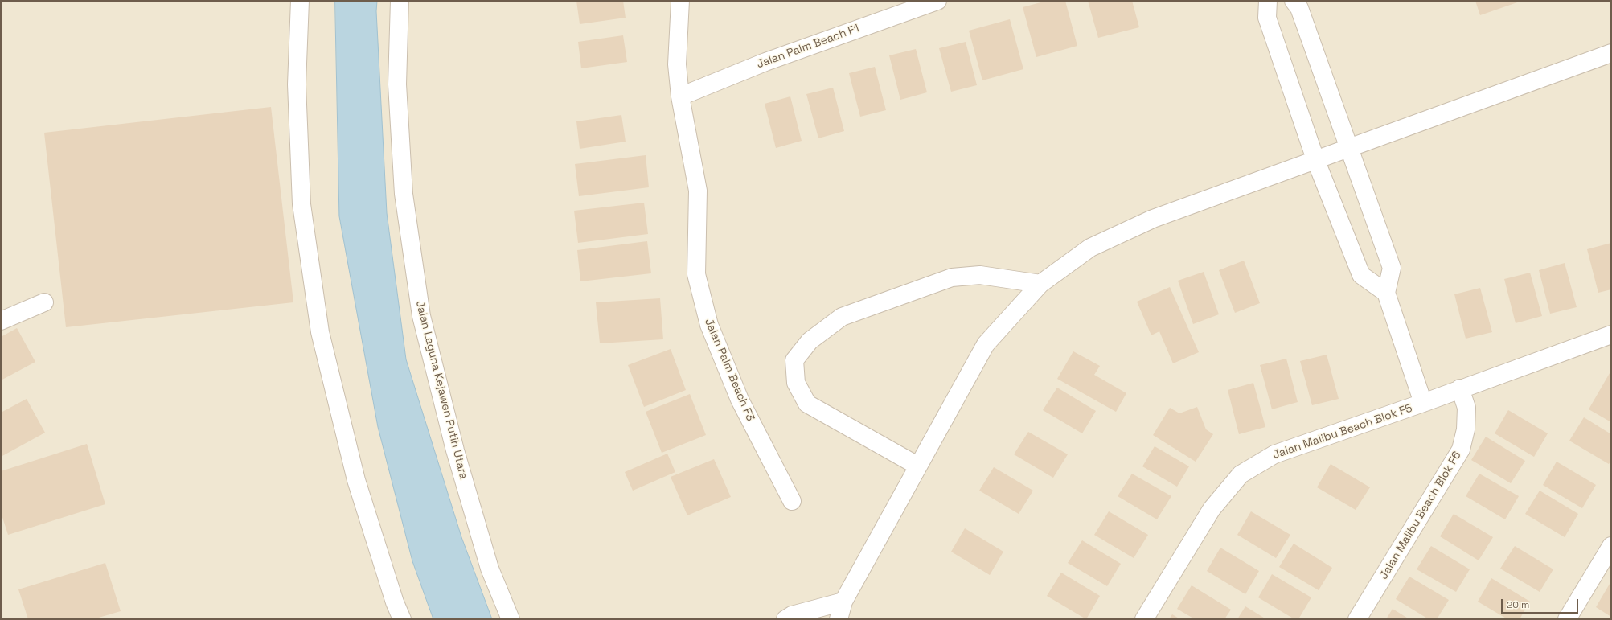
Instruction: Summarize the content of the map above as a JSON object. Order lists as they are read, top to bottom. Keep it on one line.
{"streets":{"street":["Jalan Palm Beach F1","Jalan Palm Beach F3","Jalan Laguna Kejawen Putih Utara","Jalan Malibu Beach Blok F5","Jalan Malibu Beach Blok F6"]},"crossings":[["Jalan Palm Beach F1","Jalan Palm Beach F3"],["Jalan Malibu Beach Blok F5","Jalan Malibu Beach Blok F6"]],"scale_bar":"20 m"}
